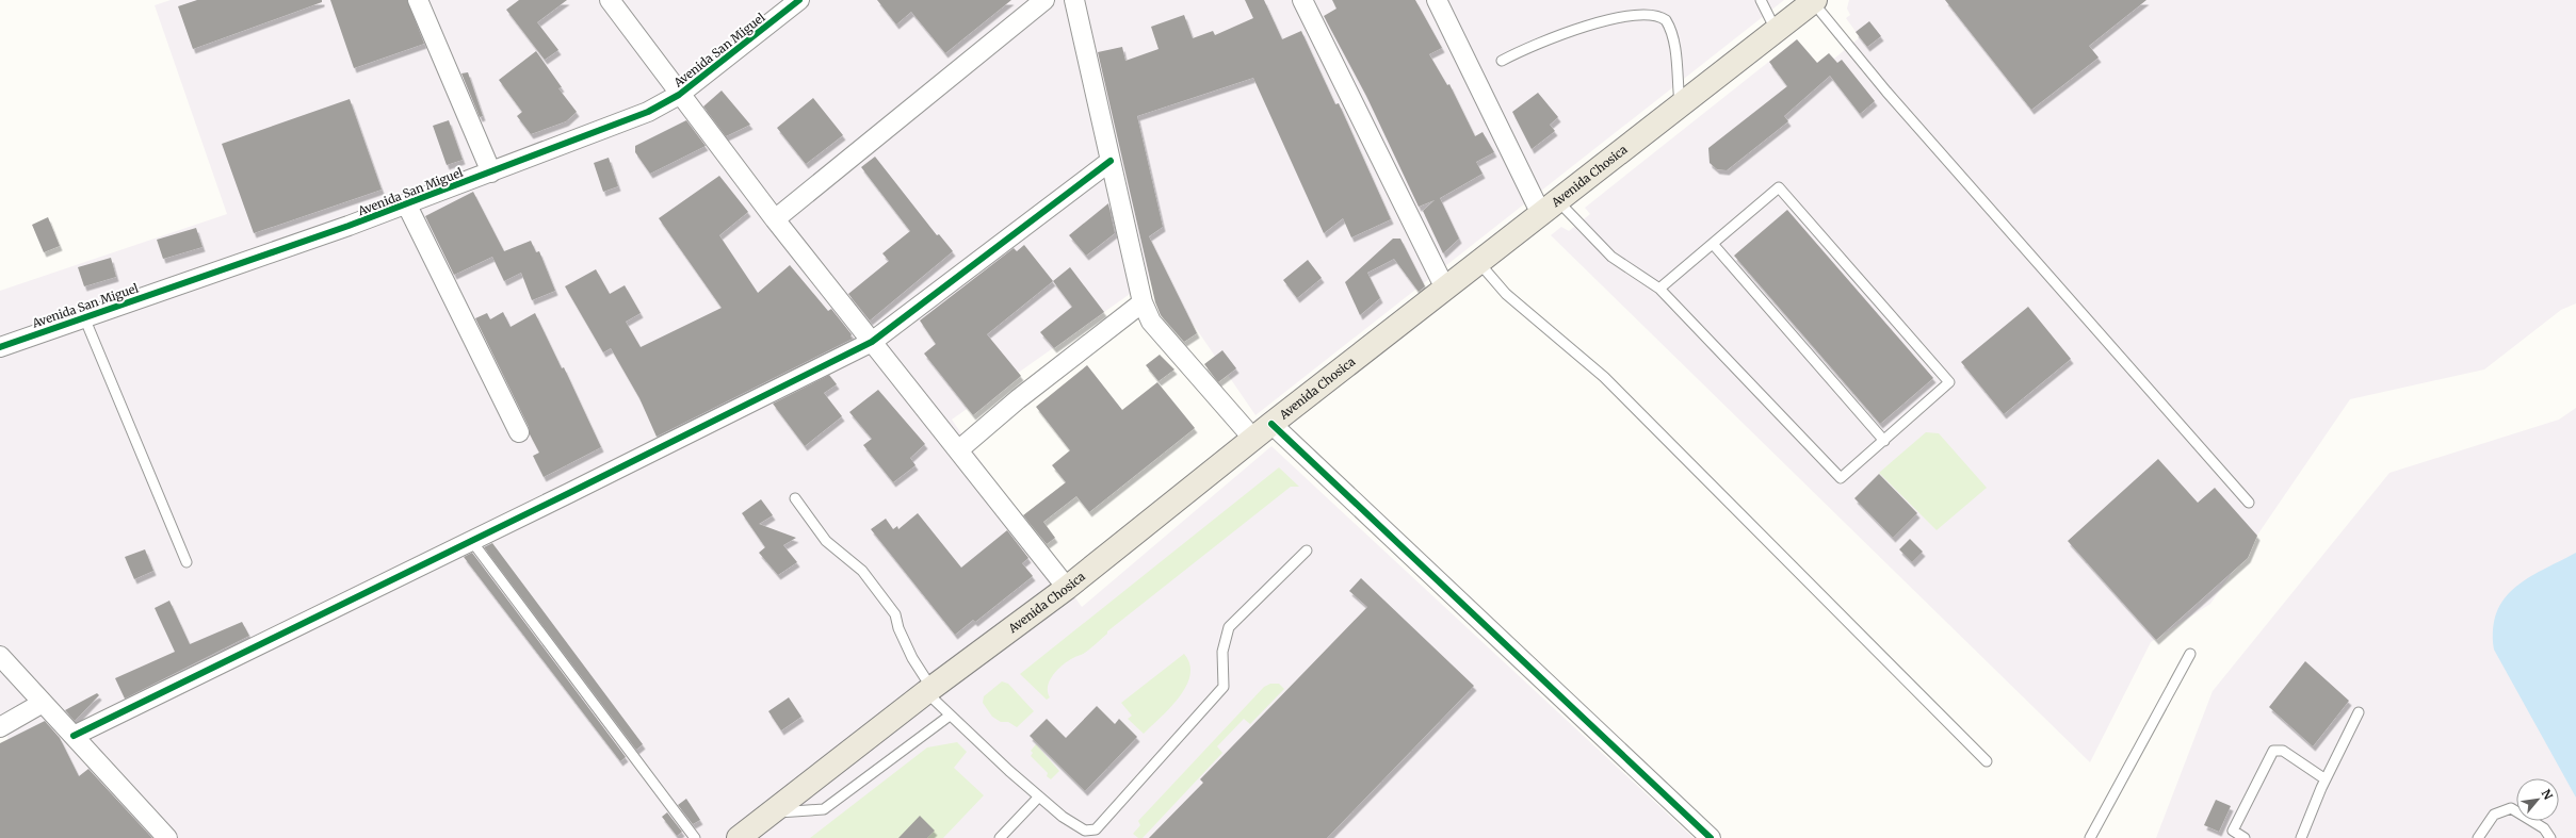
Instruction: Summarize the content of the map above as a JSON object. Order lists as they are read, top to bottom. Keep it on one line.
{"streets":{"main road":["Avenida Chosica"],"street":["Avenida San Miguel"]},"north":"top right"}
